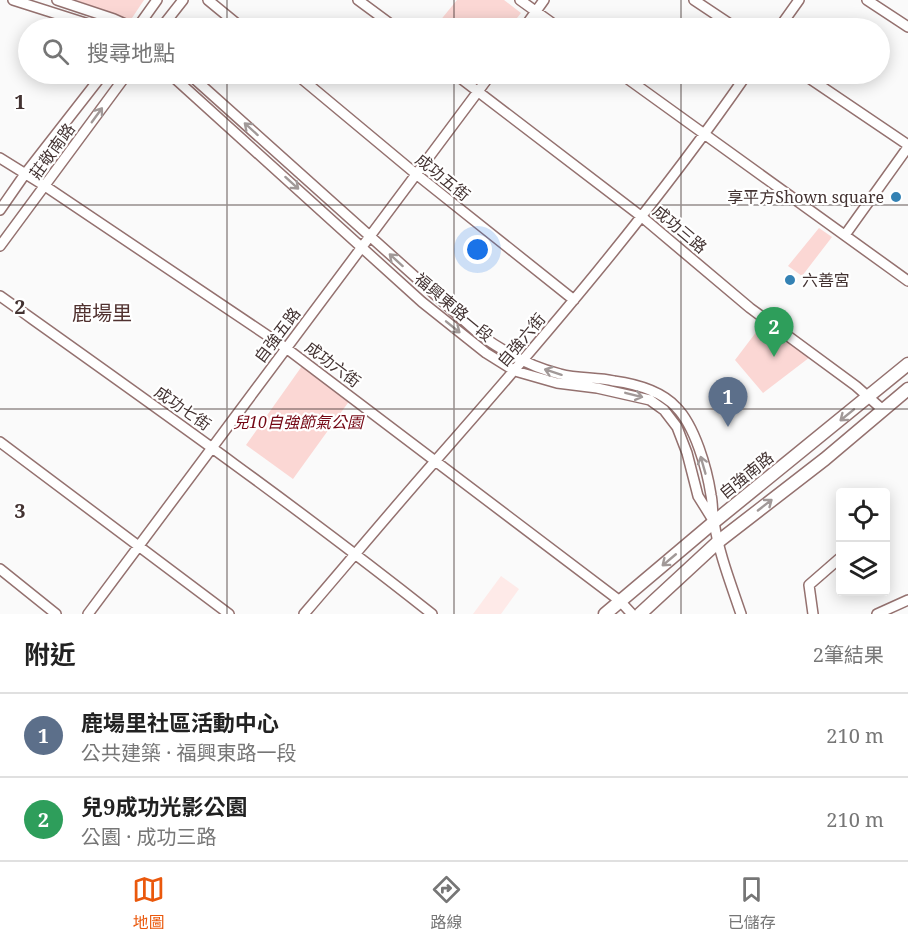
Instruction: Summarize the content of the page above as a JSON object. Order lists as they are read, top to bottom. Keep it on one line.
{"streets":{"main road":["自強南路"],"street":["莊敬南路","成功五街","成功三路","福興東路一段","自強五路","自強六街","成功六街","成功七街"]},"crossings":[["莊敬南路","成功六街"],["成功五街","自強五路"],["成功五街","自強六街"],["成功三路","自強五路"],["成功三路","自強六街"],["成功三路","自強南路"],["福興東路一段","自強五路"],["福興東路一段","自強六街"],["福興東路一段","自強南路"],["自強五路","成功六街"],["自強五路","成功七街"],["自強六街","成功六街"],["自強六街","成功七街"],["成功六街","自強南路"]],"districts":["鹿場里"],"parks":["兒10自強節氣公園"],"places":["享平方Shown square","六善宮"],"page":{"search":"搜尋地點","pins":["2","1"],"heading":["附近","2筆結果"],"list":[{"mark":"1","name":"鹿場里社區活動中心","note":"公共建築 · 福興東路一段","value":"210 m"},{"mark":"2","name":"兒9成功光影公園","note":"公園 · 成功三路","value":"210 m"}],"nav":["地圖","路線","已儲存"]},"grid":{"rows":["1","2","3"]}}
